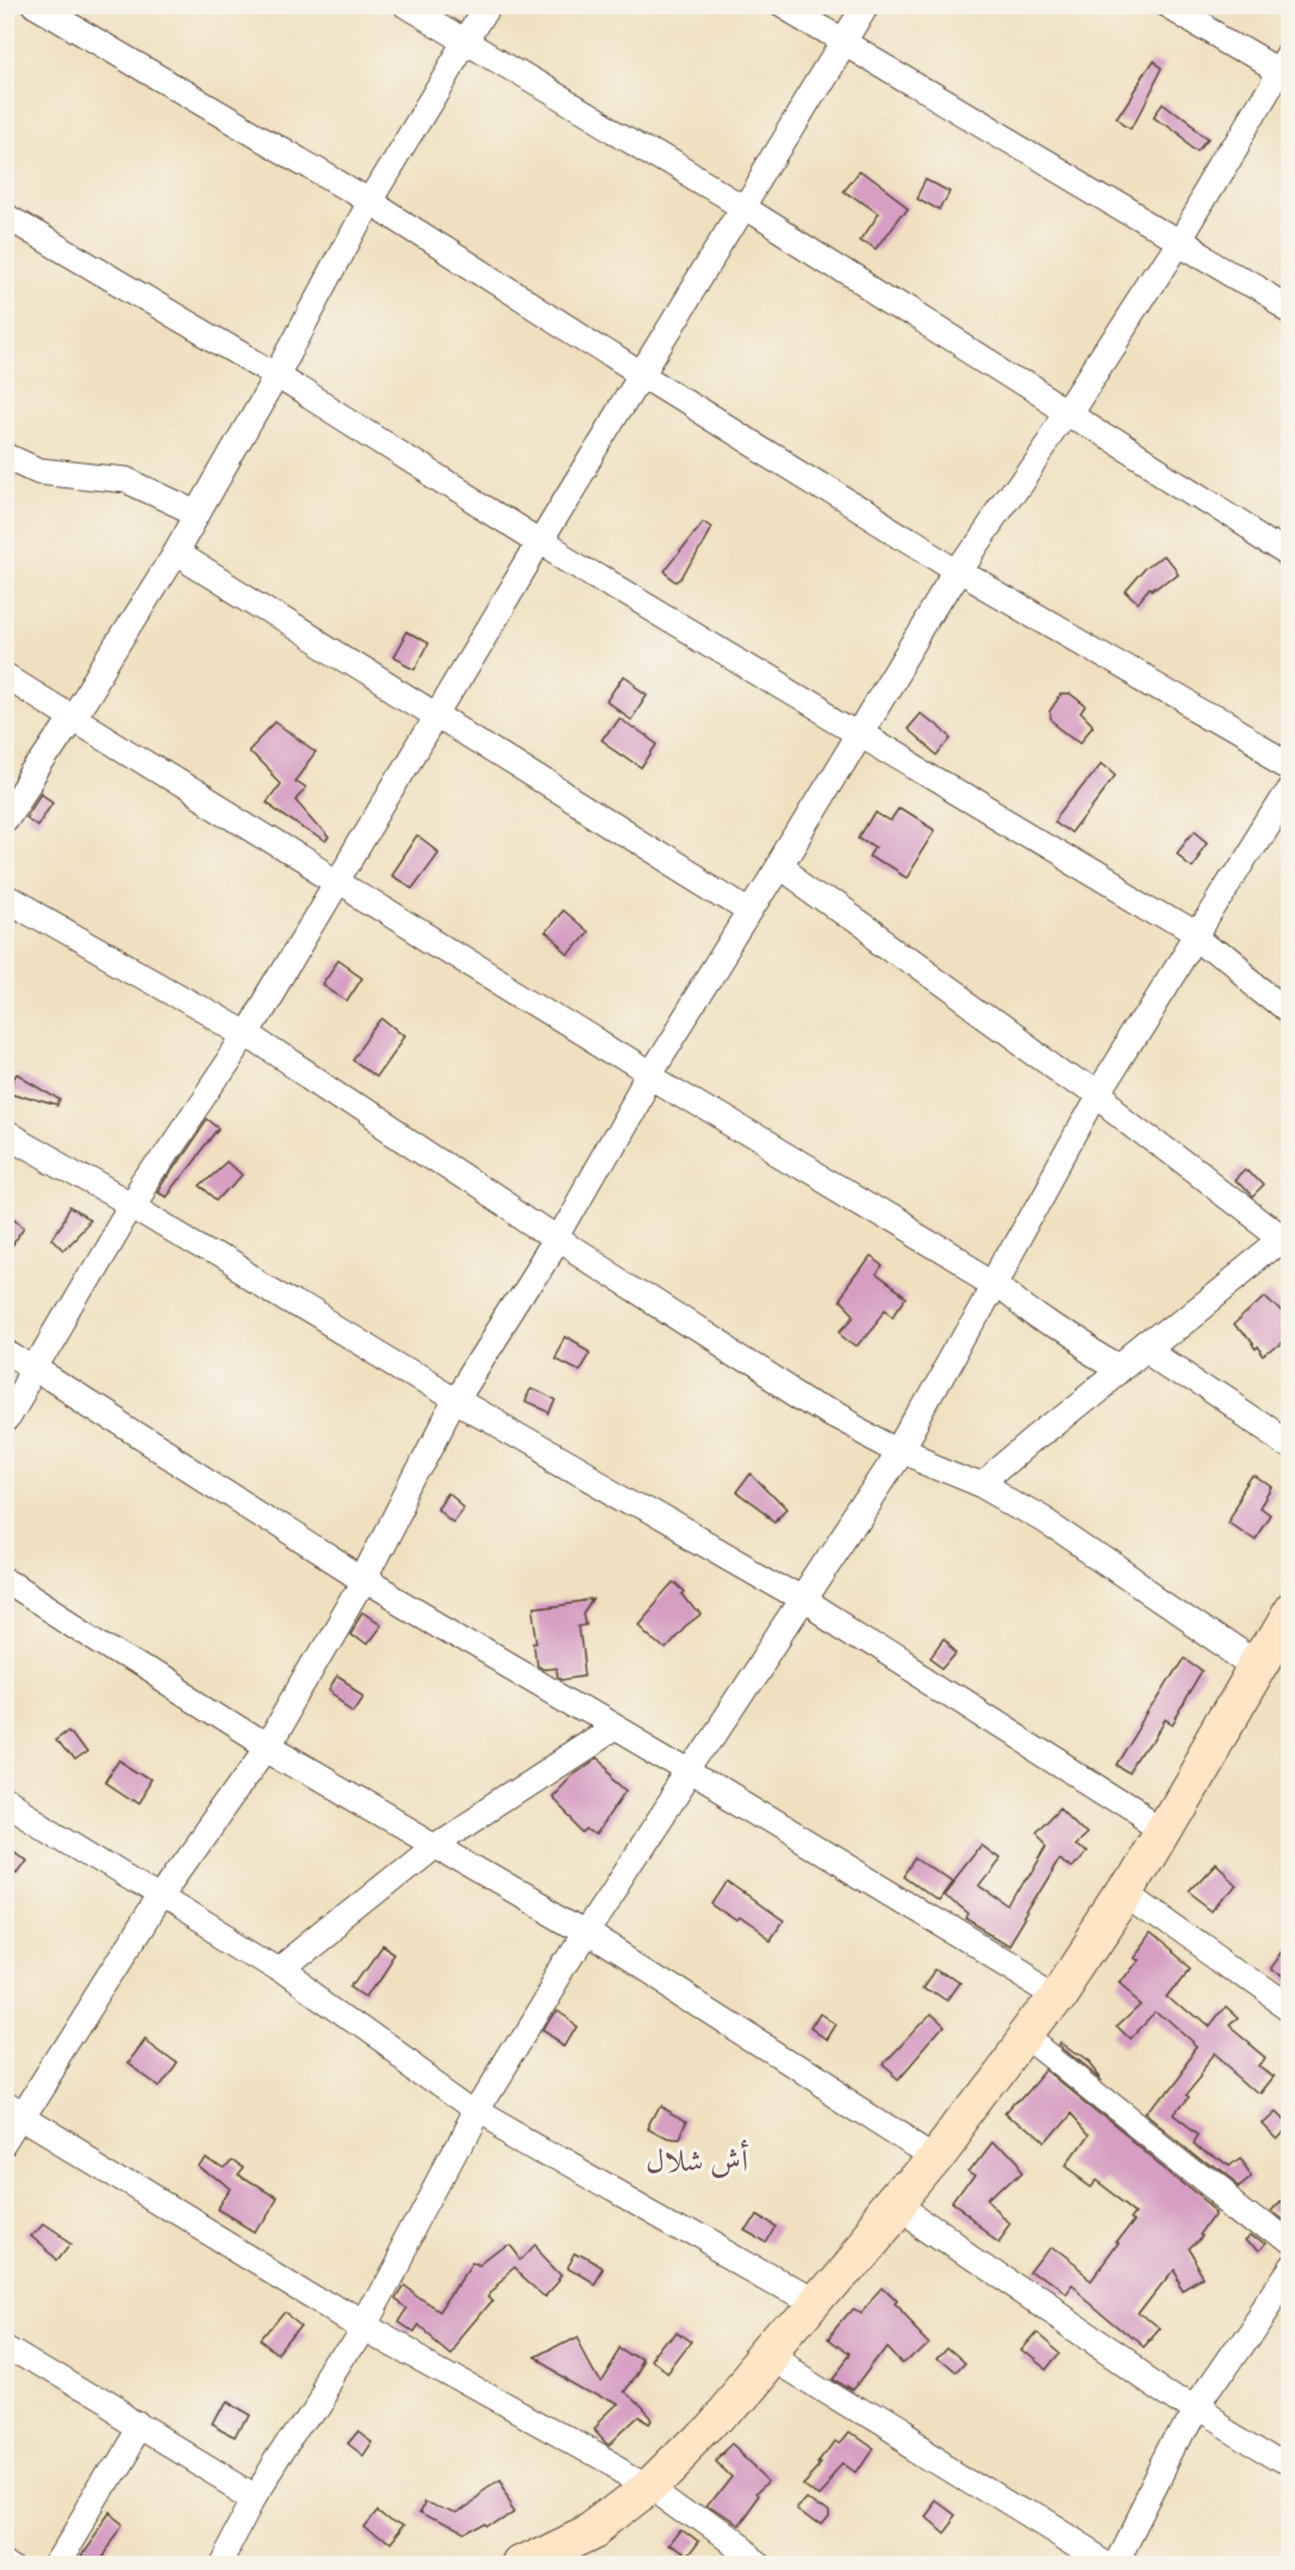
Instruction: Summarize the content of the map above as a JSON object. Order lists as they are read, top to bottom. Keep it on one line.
{"districts":["أش شلال"]}
